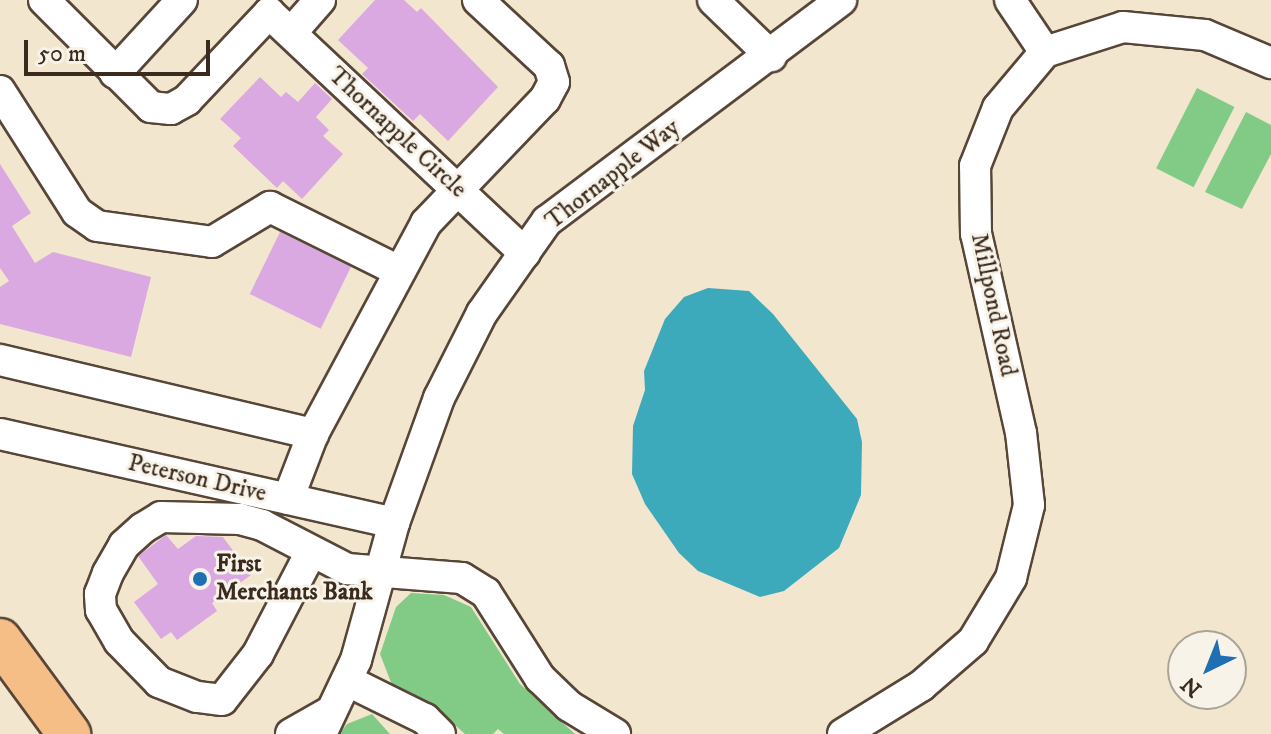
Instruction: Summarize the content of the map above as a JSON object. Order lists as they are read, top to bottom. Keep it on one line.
{"streets":{"street":["Thornapple Circle","Thornapple Way","Millpond Road","Peterson Drive"]},"crossings":[["Thornapple Circle","Thornapple Way"],["Thornapple Way","Peterson Drive"]],"places":["First Merchants Bank"],"scale_bar":"50 m","north":"bottom left"}
